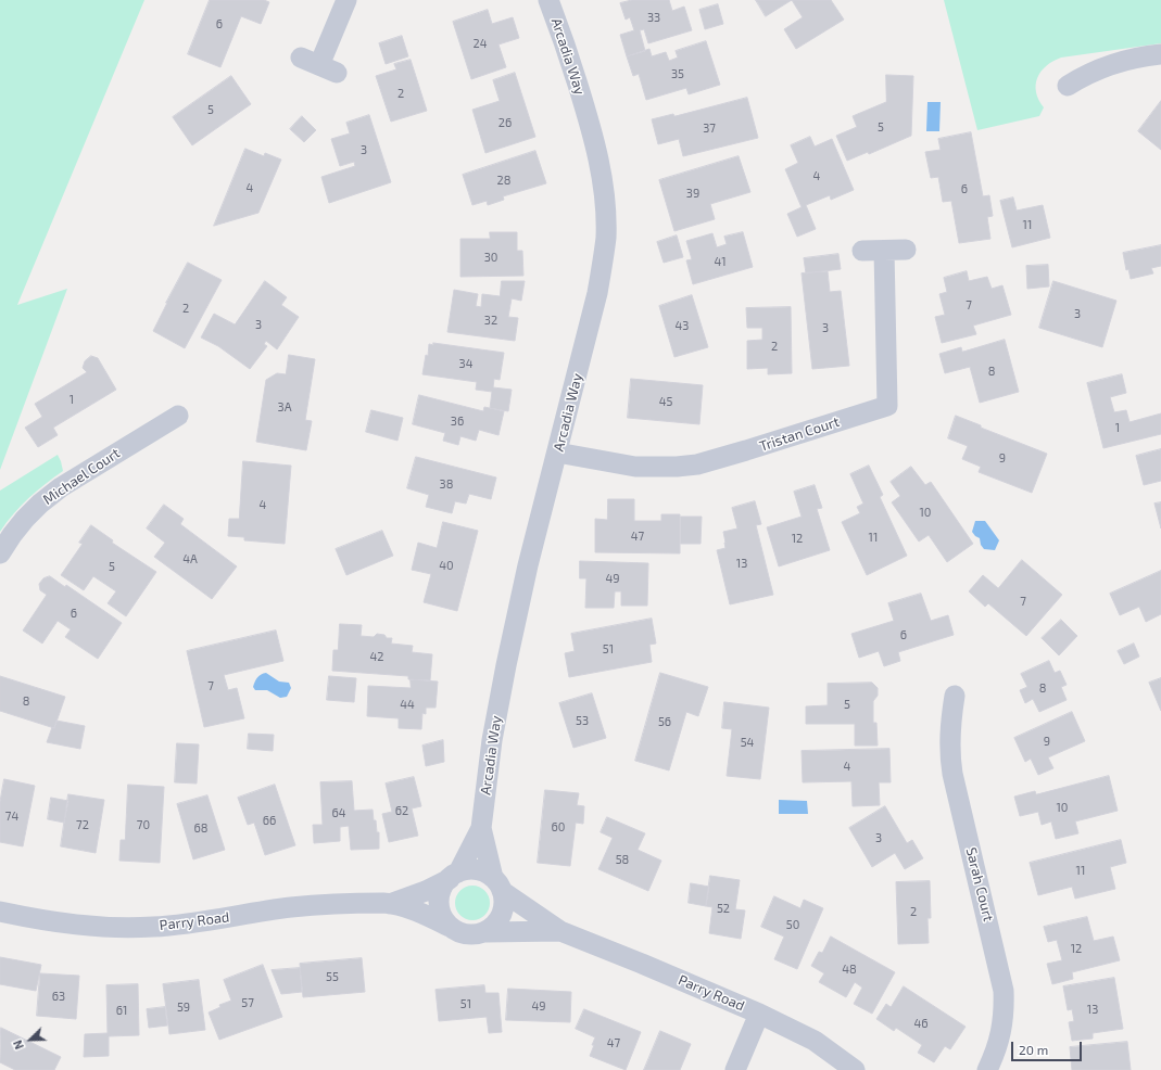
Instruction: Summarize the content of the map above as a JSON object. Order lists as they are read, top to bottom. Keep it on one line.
{"streets":{"street":["Arcadia Way","Tristan Court","Michael Court","Sarah Court","Parry Road"]},"crossings":[["Arcadia Way","Tristan Court"],["Arcadia Way","Parry Road"]],"house_numbers":["33","6","24","35","2","5","26","5","37","3","4","28","4","6","39","11","30","41","7","2","3","32","3","43","3","2","34","8","1","45","3A","36","1","9","38","4","10","47","11","12","4A","13","40","5","49","7","6","6","51","42","7","8","8","44","5","53","56","9","54","4","10","62","64","74","66","72","70","60","68","3","58","11","52","2","50","12","48","55","63","57","51","49","59","13","61","46","47"],"scale_bar":"20 m","north":"bottom left"}
